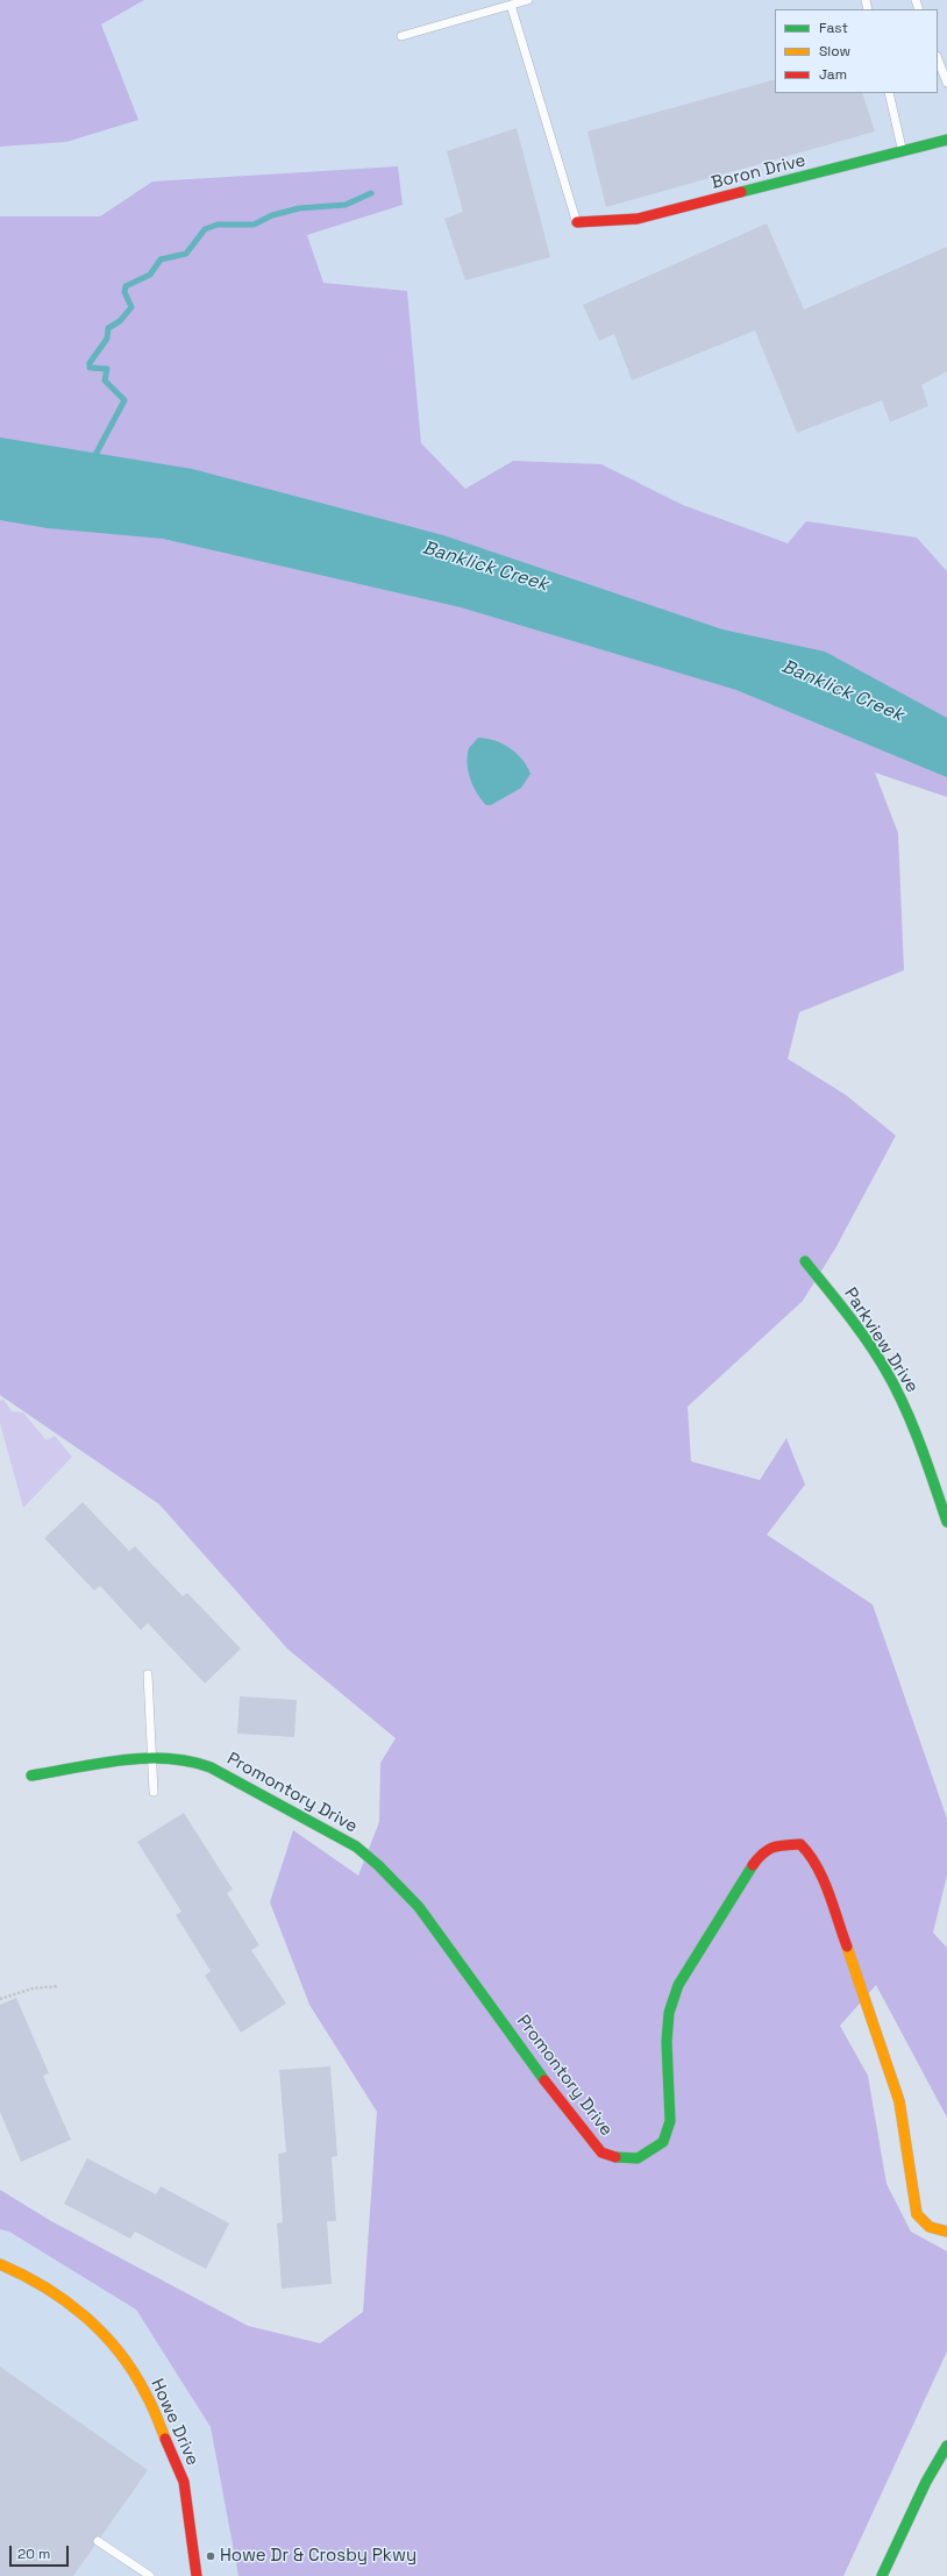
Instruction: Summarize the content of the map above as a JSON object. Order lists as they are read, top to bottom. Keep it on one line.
{"streets":{"street":["Boron Drive","Parkview Drive","Promontory Drive","Howe Drive"]},"water":["Banklick Creek"],"places":["Howe Dr & Crosby Pkwy"],"legend":["Fast","Slow","Jam"],"scale_bar":"20 m"}
